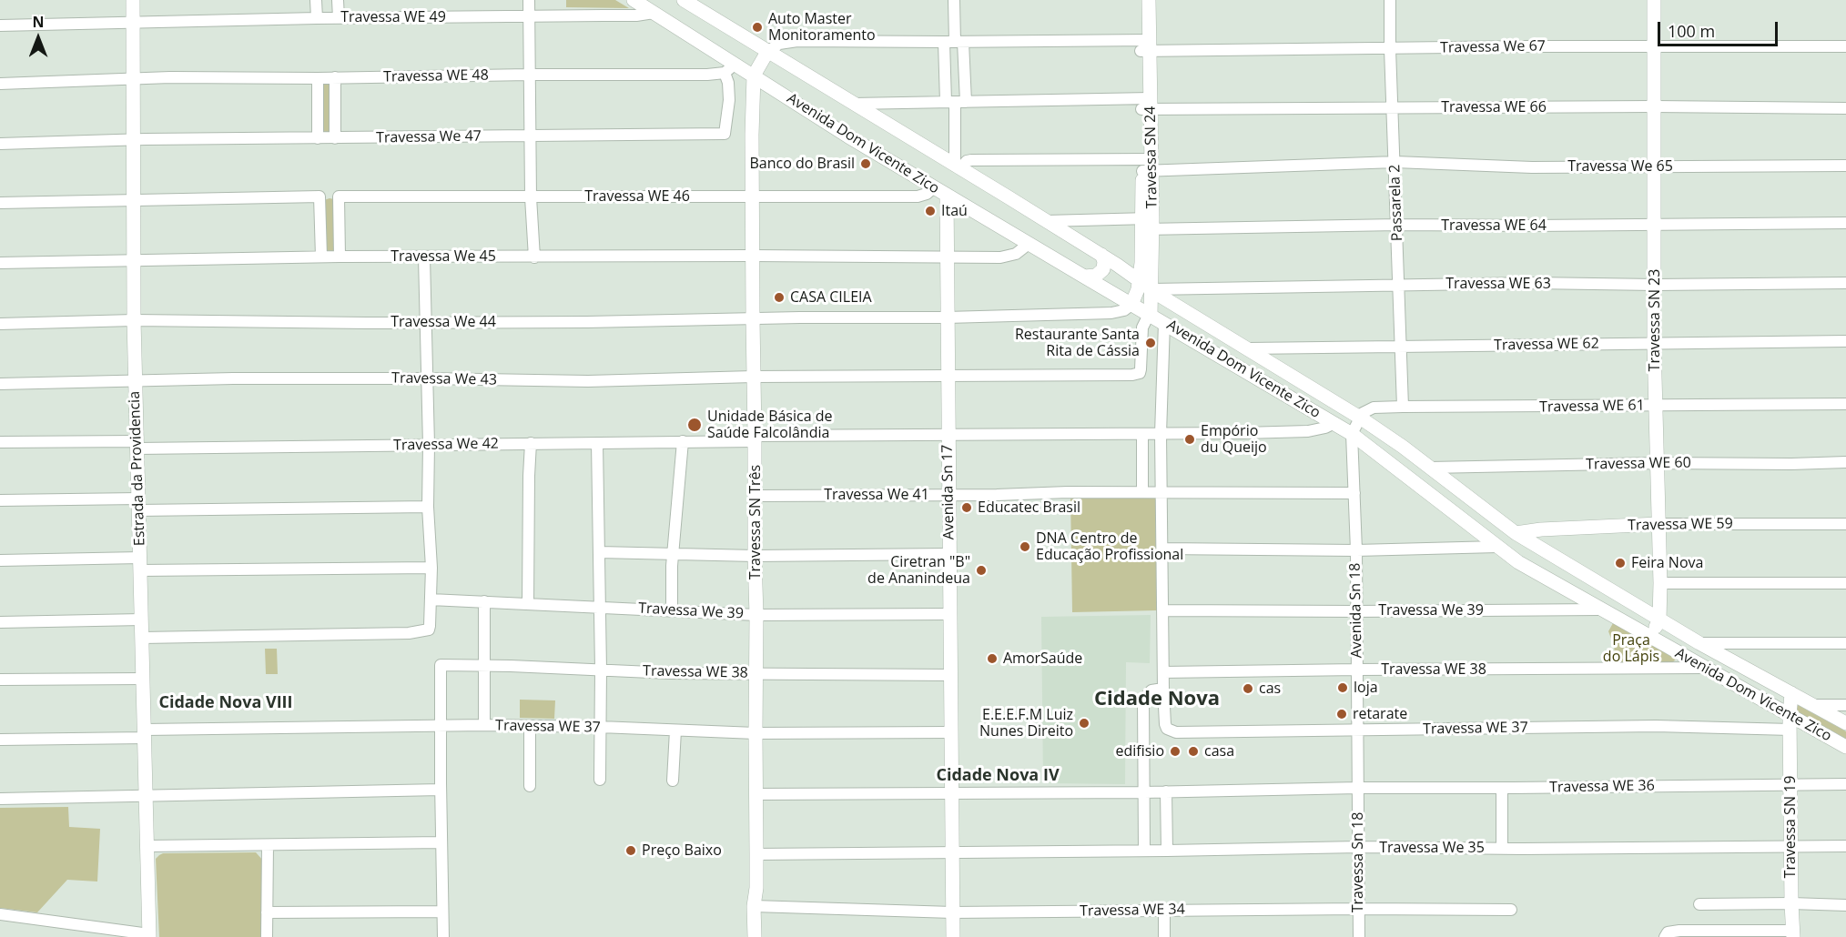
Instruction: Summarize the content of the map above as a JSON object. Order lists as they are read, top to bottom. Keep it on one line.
{"streets":{"main road":["Avenida Dom Vicente Zico","Travessa SN 24","Travessa SN 23","Estrada da Providencia","Avenida Sn 17","Travessa SN Três","Travessa WE 59","Travessa SN 19"],"street":["Travessa WE 49","Travessa We 67","Travessa WE 48","Travessa WE 66","Travessa We 47","Travessa We 65","Travessa WE 46","Passarela 2","Travessa WE 64","Travessa We 45","Travessa WE 63","Travessa We 44","Travessa WE 62","Travessa We 43","Travessa WE 61","Travessa We 42","Travessa WE 60","Travessa We 41","Avenida Sn 18","Travessa We 39","Travessa WE 38","Travessa WE 37","Travessa WE 36","Travessa We 35","Travessa Sn 18","Travessa WE 34"]},"crossings":[["Travessa WE 49","Avenida Dom Vicente Zico"],["Travessa WE 49","Estrada da Providencia"],["Travessa We 67","Avenida Dom Vicente Zico"],["Travessa We 67","Travessa SN 24"],["Travessa We 67","Passarela 2"],["Travessa We 67","Travessa SN 23"],["Travessa WE 48","Travessa We 47"],["Travessa WE 48","Avenida Dom Vicente Zico"],["Travessa WE 48","Estrada da Providencia"],["Travessa WE 66","Travessa SN 24"],["Travessa WE 66","Passarela 2"],["Travessa WE 66","Travessa SN 23"],["Travessa We 47","Avenida Dom Vicente Zico"],["Travessa We 47","Estrada da Providencia"],["Avenida Dom Vicente Zico","Travessa SN 24"],["Avenida Dom Vicente Zico","Travessa WE 46"],["Avenida Dom Vicente Zico","Travessa WE 64"],["Avenida Dom Vicente Zico","Travessa WE 63"],["Avenida Dom Vicente Zico","Travessa SN 23"],["Avenida Dom Vicente Zico","Travessa WE 62"],["Avenida Dom Vicente Zico","Travessa WE 61"],["Avenida Dom Vicente Zico","Travessa WE 60"],["Avenida Dom Vicente Zico","Avenida Sn 17"],["Avenida Dom Vicente Zico","Travessa SN Três"],["Avenida Dom Vicente Zico","Travessa WE 59"],["Avenida Dom Vicente Zico","Avenida Sn 18"],["Avenida Dom Vicente Zico","Travessa We 39"],["Avenida Dom Vicente Zico","Travessa WE 38"],["Avenida Dom Vicente Zico","Travessa WE 37"],["Avenida Dom Vicente Zico","Travessa SN 19"],["Travessa SN 24","Travessa WE 64"],["Travessa SN 24","Travessa WE 63"],["Travessa We 65","Passarela 2"],["Travessa We 65","Travessa SN 23"],["Travessa WE 46","Travessa We 45"],["Travessa WE 46","Avenida Sn 17"],["Travessa WE 46","Travessa SN Três"],["Passarela 2","Travessa WE 64"],["Passarela 2","Travessa WE 63"],["Passarela 2","Travessa WE 62"],["Passarela 2","Travessa WE 61"],["Travessa WE 64","Travessa SN 23"],["Travessa We 45","Estrada da Providencia"],["Travessa We 45","Travessa SN Três"],["Travessa WE 63","Travessa SN 23"],["Travessa SN 23","Travessa WE 62"],["Travessa SN 23","Travessa WE 61"],["Travessa SN 23","Travessa WE 60"],["Travessa SN 23","Travessa WE 59"],["Travessa We 44","Estrada da Providencia"],["Travessa We 44","Travessa SN Três"],["Travessa We 43","Estrada da Providencia"],["Travessa We 43","Travessa SN Três"],["Travessa We 42","Estrada da Providencia"],["Travessa We 42","Travessa SN Três"],["Estrada da Providencia","Travessa WE 37"],["Avenida Sn 17","Travessa We 41"],["Avenida Sn 17","Travessa We 39"],["Avenida Sn 17","Travessa WE 38"],["Avenida Sn 17","Travessa WE 37"],["Avenida Sn 17","Travessa We 35"],["Avenida Sn 17","Travessa WE 34"],["Travessa We 41","Travessa SN Três"],["Travessa SN Três","Travessa We 39"],["Travessa SN Três","Travessa WE 38"],["Travessa SN Três","Travessa WE 37"],["Travessa SN Três","Travessa WE 34"],["Avenida Sn 18","Travessa We 39"],["Avenida Sn 18","Travessa WE 38"],["Avenida Sn 18","Travessa WE 37"],["Avenida Sn 18","Travessa WE 36"],["Avenida Sn 18","Travessa Sn 18"],["Travessa WE 38","Travessa WE 37"],["Travessa WE 37","Travessa SN 19"],["Travessa WE 36","Travessa SN 19"],["Travessa WE 36","Travessa Sn 18"],["Travessa SN 19","Travessa We 35"],["Travessa We 35","Travessa Sn 18"],["Travessa Sn 18","Travessa WE 34"]],"districts":["Cidade Nova","Cidade Nova VIII","Cidade Nova IV"],"parks":["Praça do Lápis"],"places":["Auto Master Monitoramento","Banco do Brasil","Itaú","CASA CILEIA","Restaurante Santa Rita de Cássia","Unidade Básica de Saúde Falcolândia","Empório du Queijo","Educatec Brasil","DNA Centro de Educação Profissional","Feira Nova","Ciretran \"B\" de Ananindeua","AmorSaúde","loja","cas","retarate","E.E.E.F.M Luiz Nunes Direito","edifisio","casa","Preço Baixo"],"scale_bar":"100 m","north":"top"}
